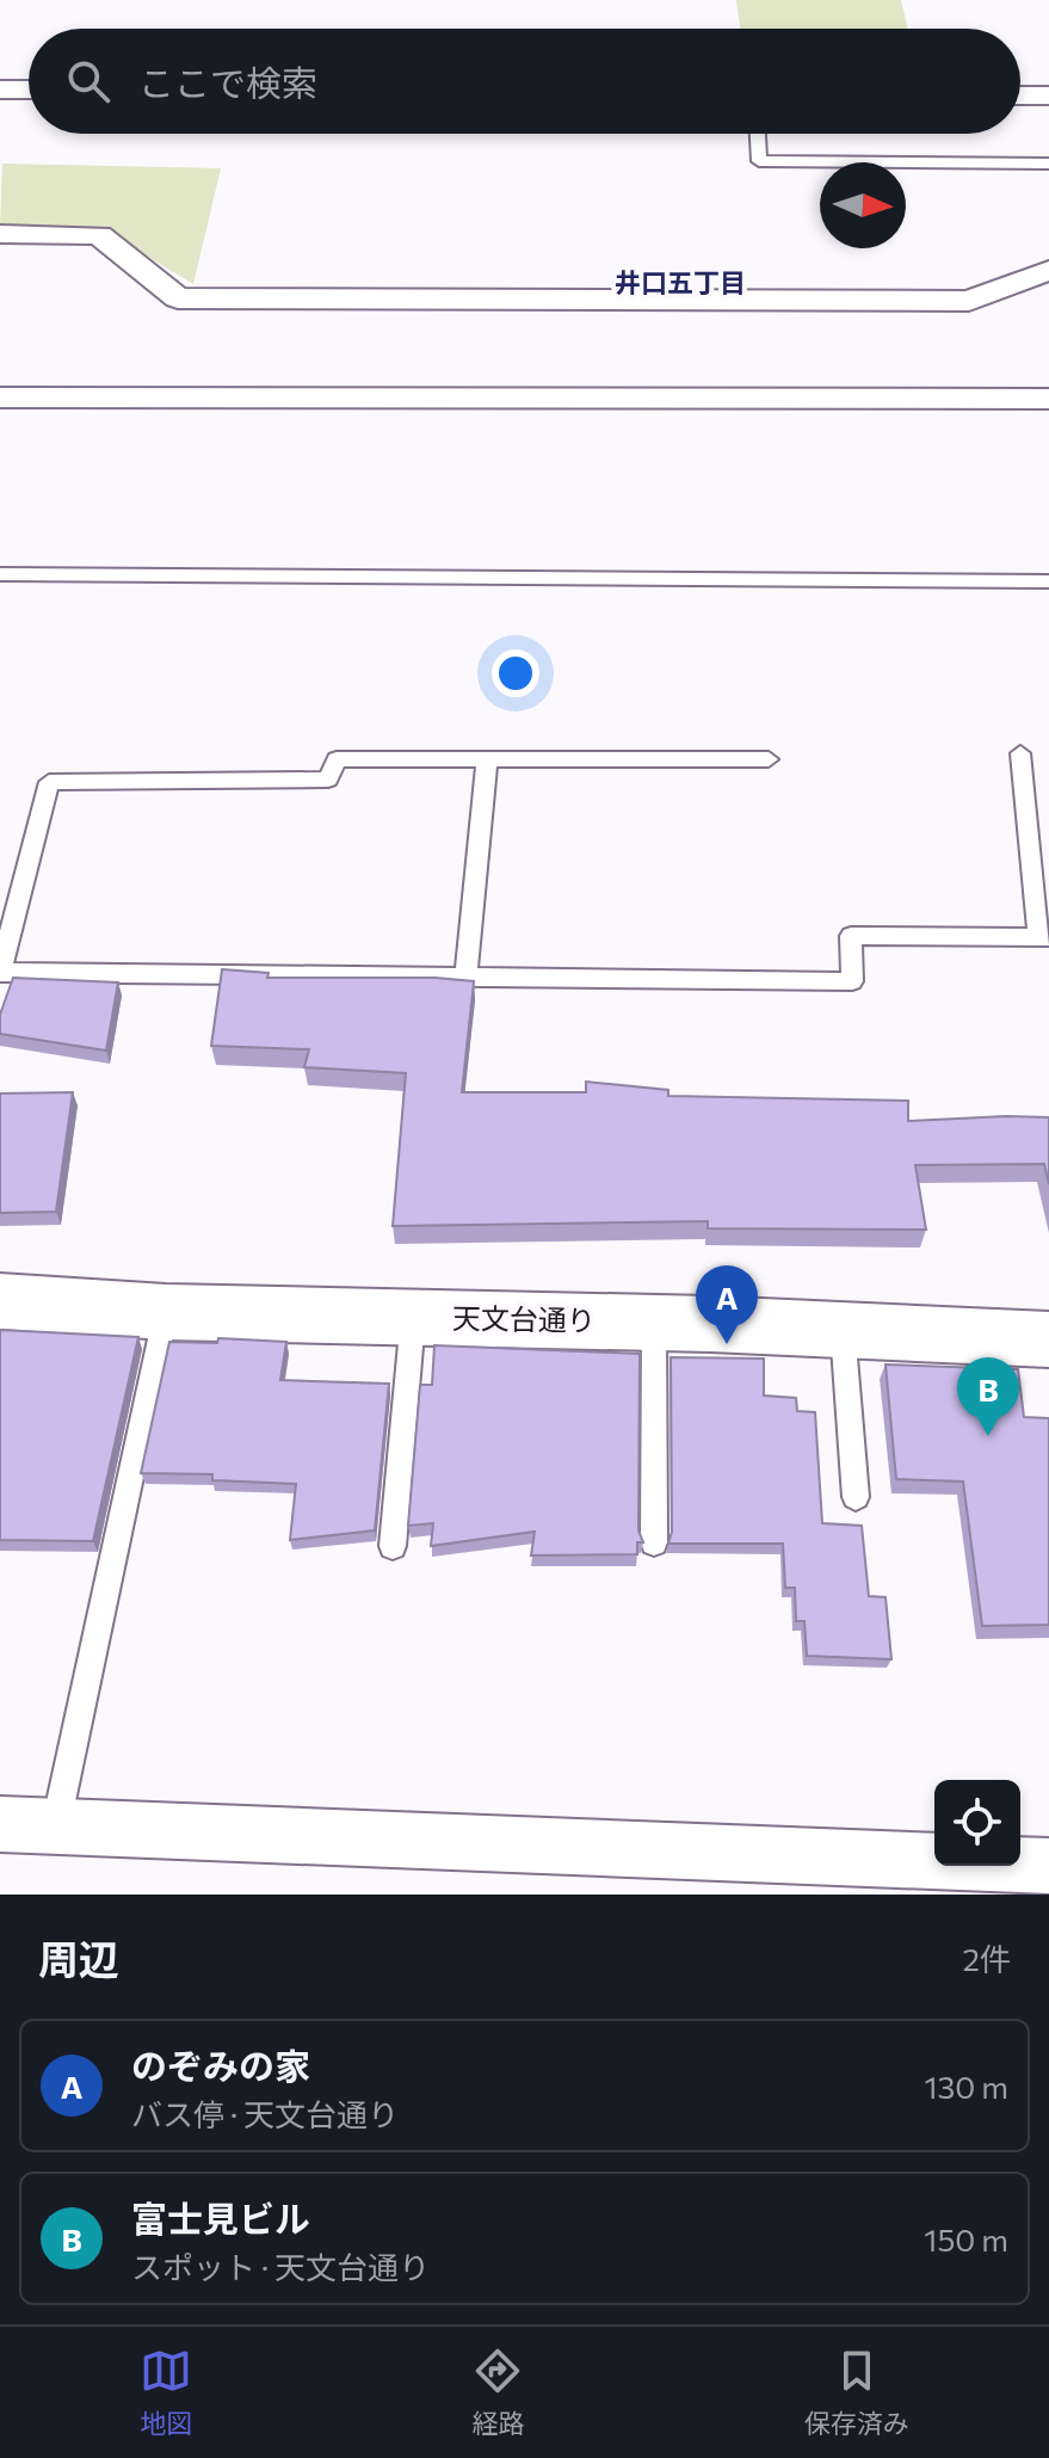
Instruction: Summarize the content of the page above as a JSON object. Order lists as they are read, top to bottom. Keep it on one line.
{"streets":{"main road":["天文台通り"]},"districts":["井口五丁目"],"north":"right","page":{"search":"ここで検索","pins":["A","B"],"heading":["周辺","2件"],"list":[{"mark":"A","name":"のぞみの家","note":"バス停 · 天文台通り","value":"130 m"},{"mark":"B","name":"富士見ビル","note":"スポット · 天文台通り","value":"150 m"}],"nav":["地図","経路","保存済み"]}}
